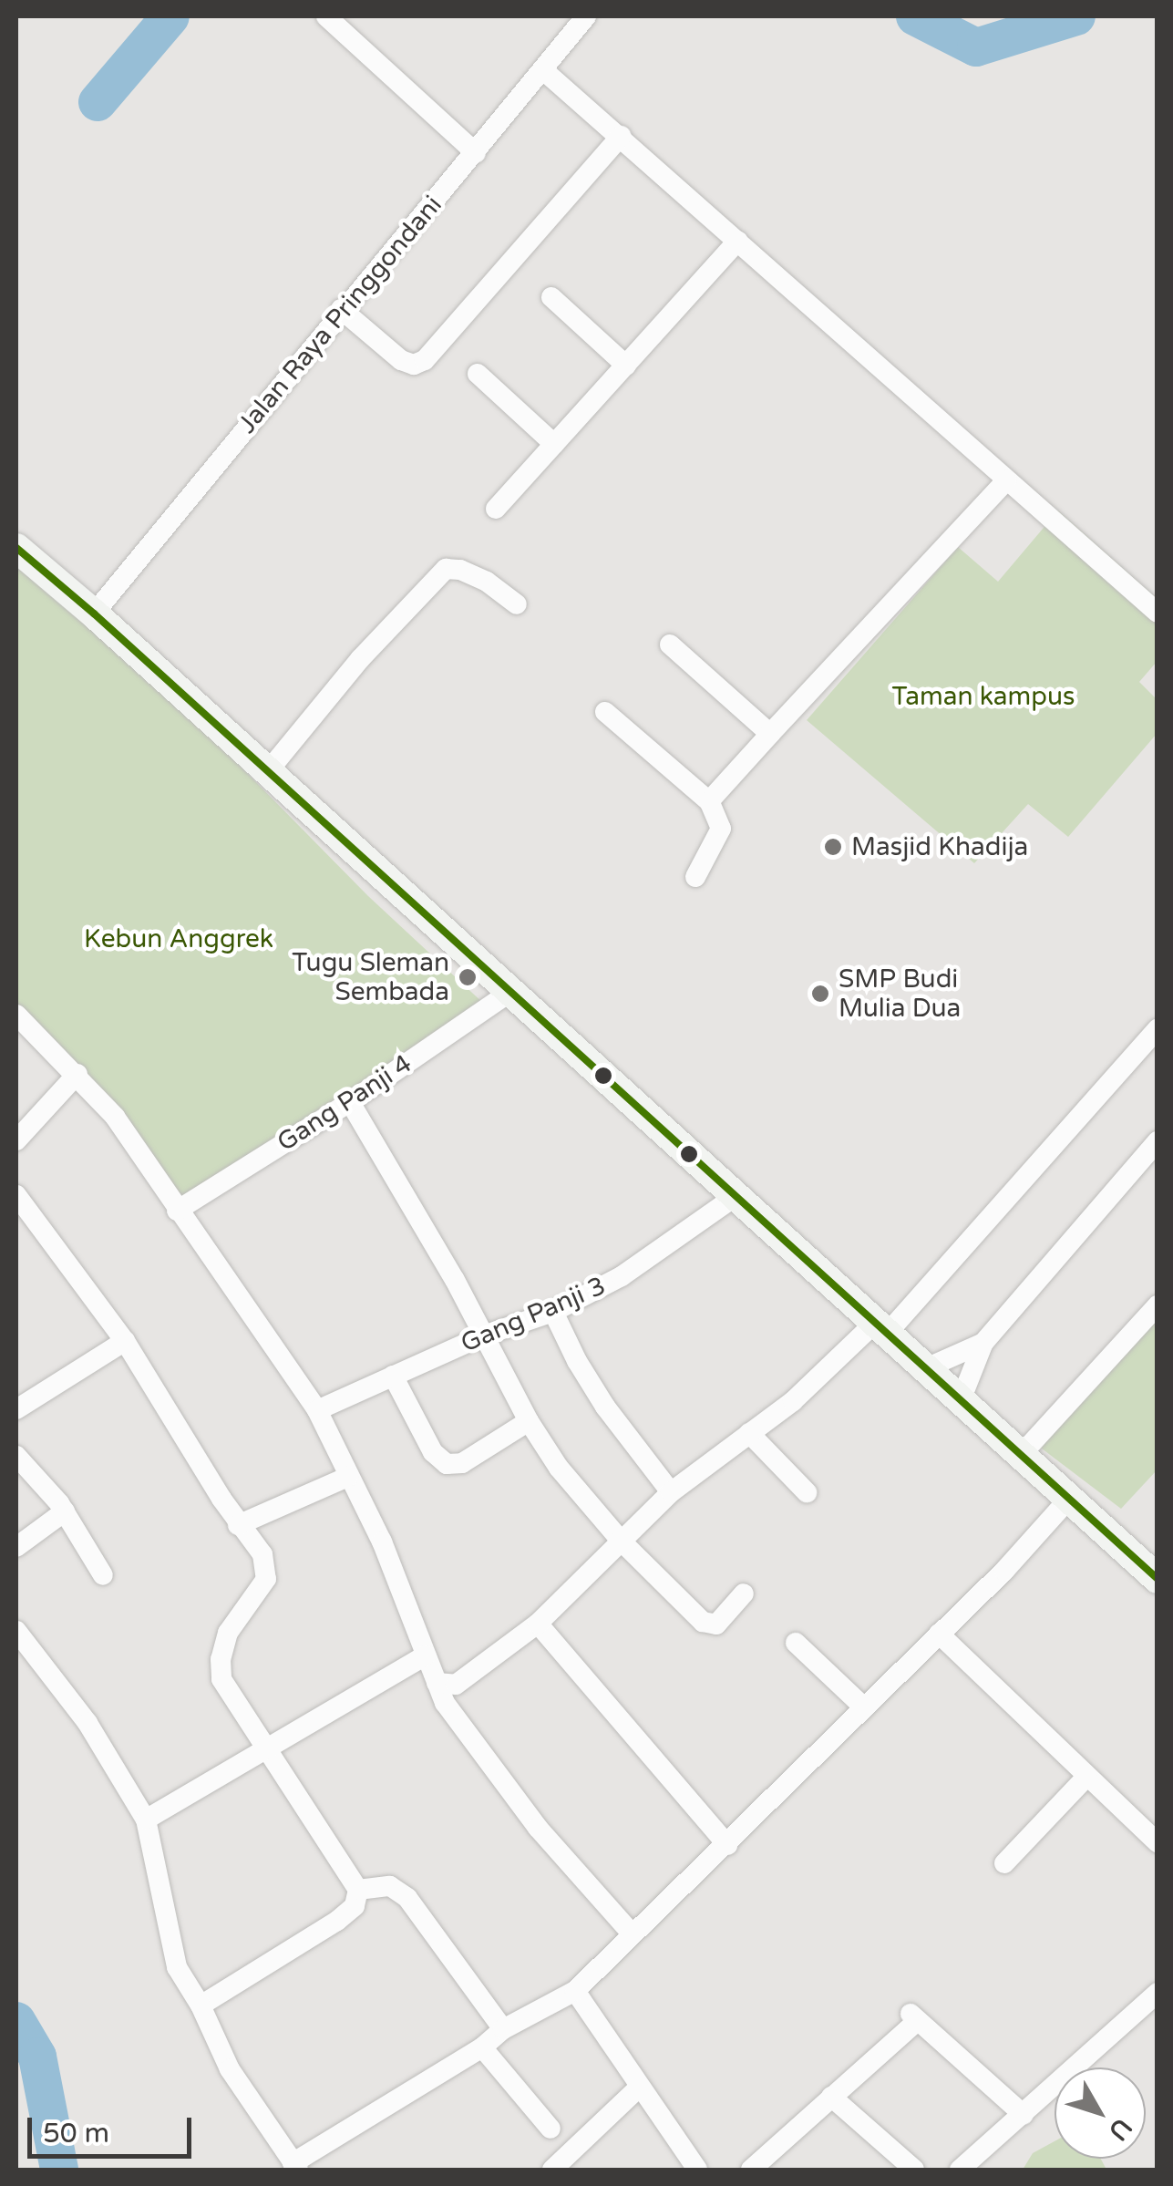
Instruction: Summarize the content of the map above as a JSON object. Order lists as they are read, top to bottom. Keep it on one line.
{"streets":{"street":["Jalan Raya Pringgondani","Gang Panji 4","Gang Panji 3"]},"parks":["Taman kampus","Kebun Anggrek"],"places":["Masjid Khadija","Tugu Sleman Sembada","SMP Budi Mulia Dua"],"scale_bar":"50 m","north":"bottom right"}
